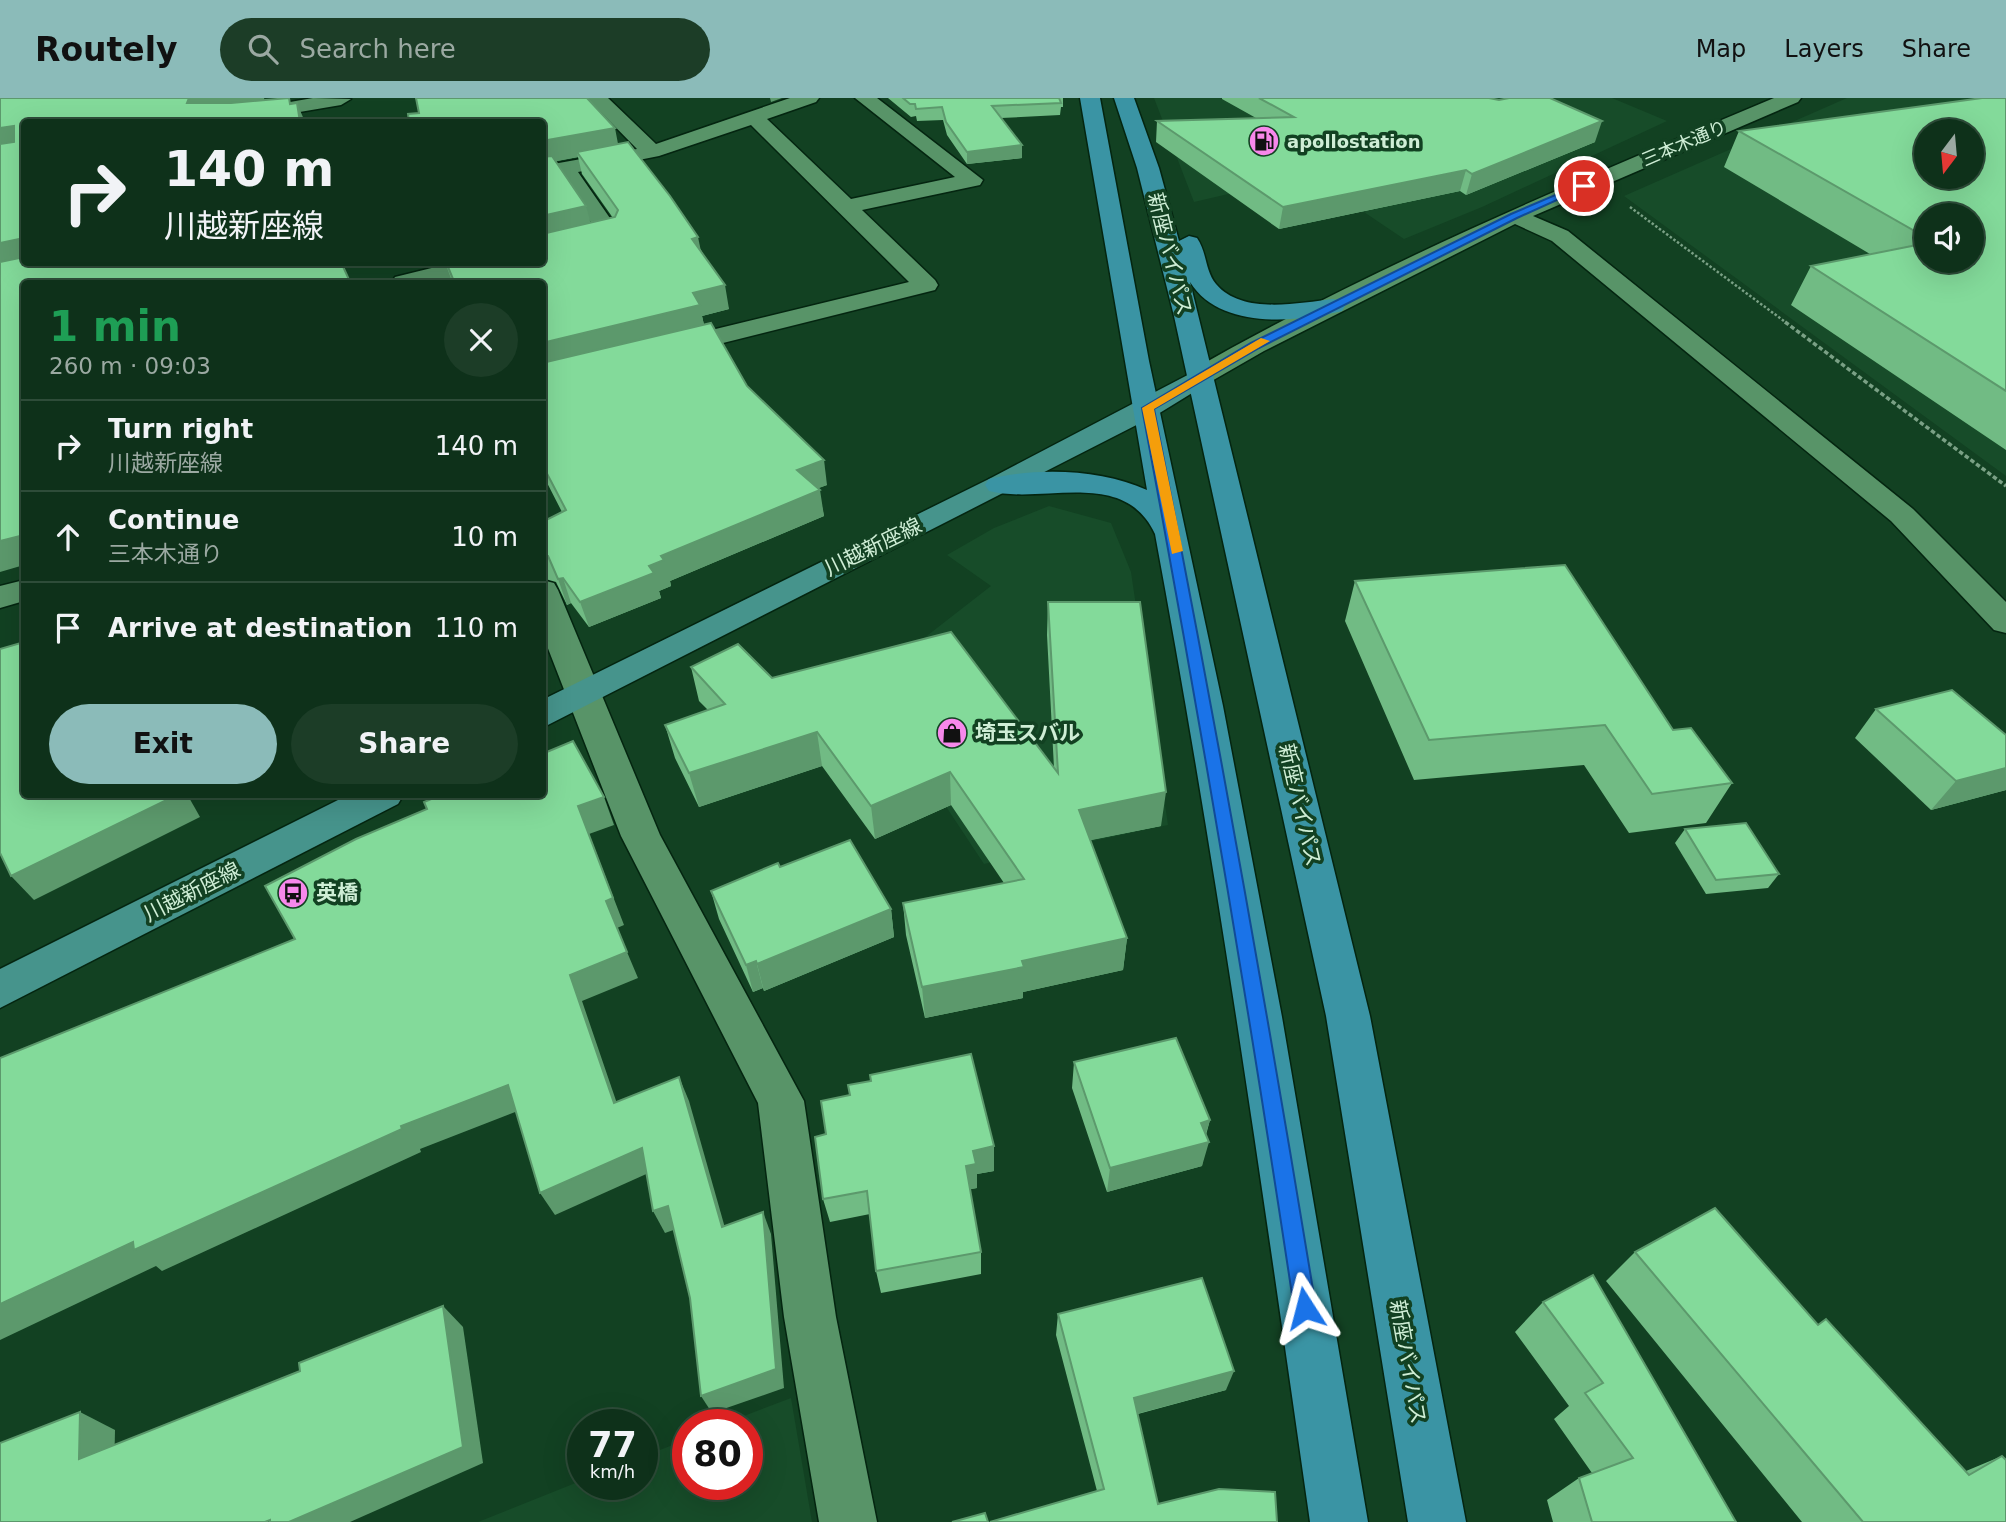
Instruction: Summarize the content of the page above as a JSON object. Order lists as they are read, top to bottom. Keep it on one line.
{"streets":{"highway":["新座バイパス"],"main road":["川越新座線"],"street":["三本木通り"]},"crossings":[["三本木通り","新座バイパス"],["三本木通り","川越新座線"],["新座バイパス","川越新座線"]],"places":{"fuel station":["apollostation"],"shop":["埼玉スバル"],"bus stop":["英橋"]},"north":"bottom","page":{"header":"Routely","search":"Search here","nav":["Map","Layers","Share"],"turn":["140 m","川越新座線"],"heading":["1 min","260 m · 09:03"],"list":[{"name":"Turn right","note":"川越新座線","value":"140 m"},{"name":"Continue","note":"三本木通り","value":"10 m"},{"name":"Arrive at destination","value":"110 m"}],"buttons":["Exit","Share"],"speed":"77 km/h","limit":"80"}}
